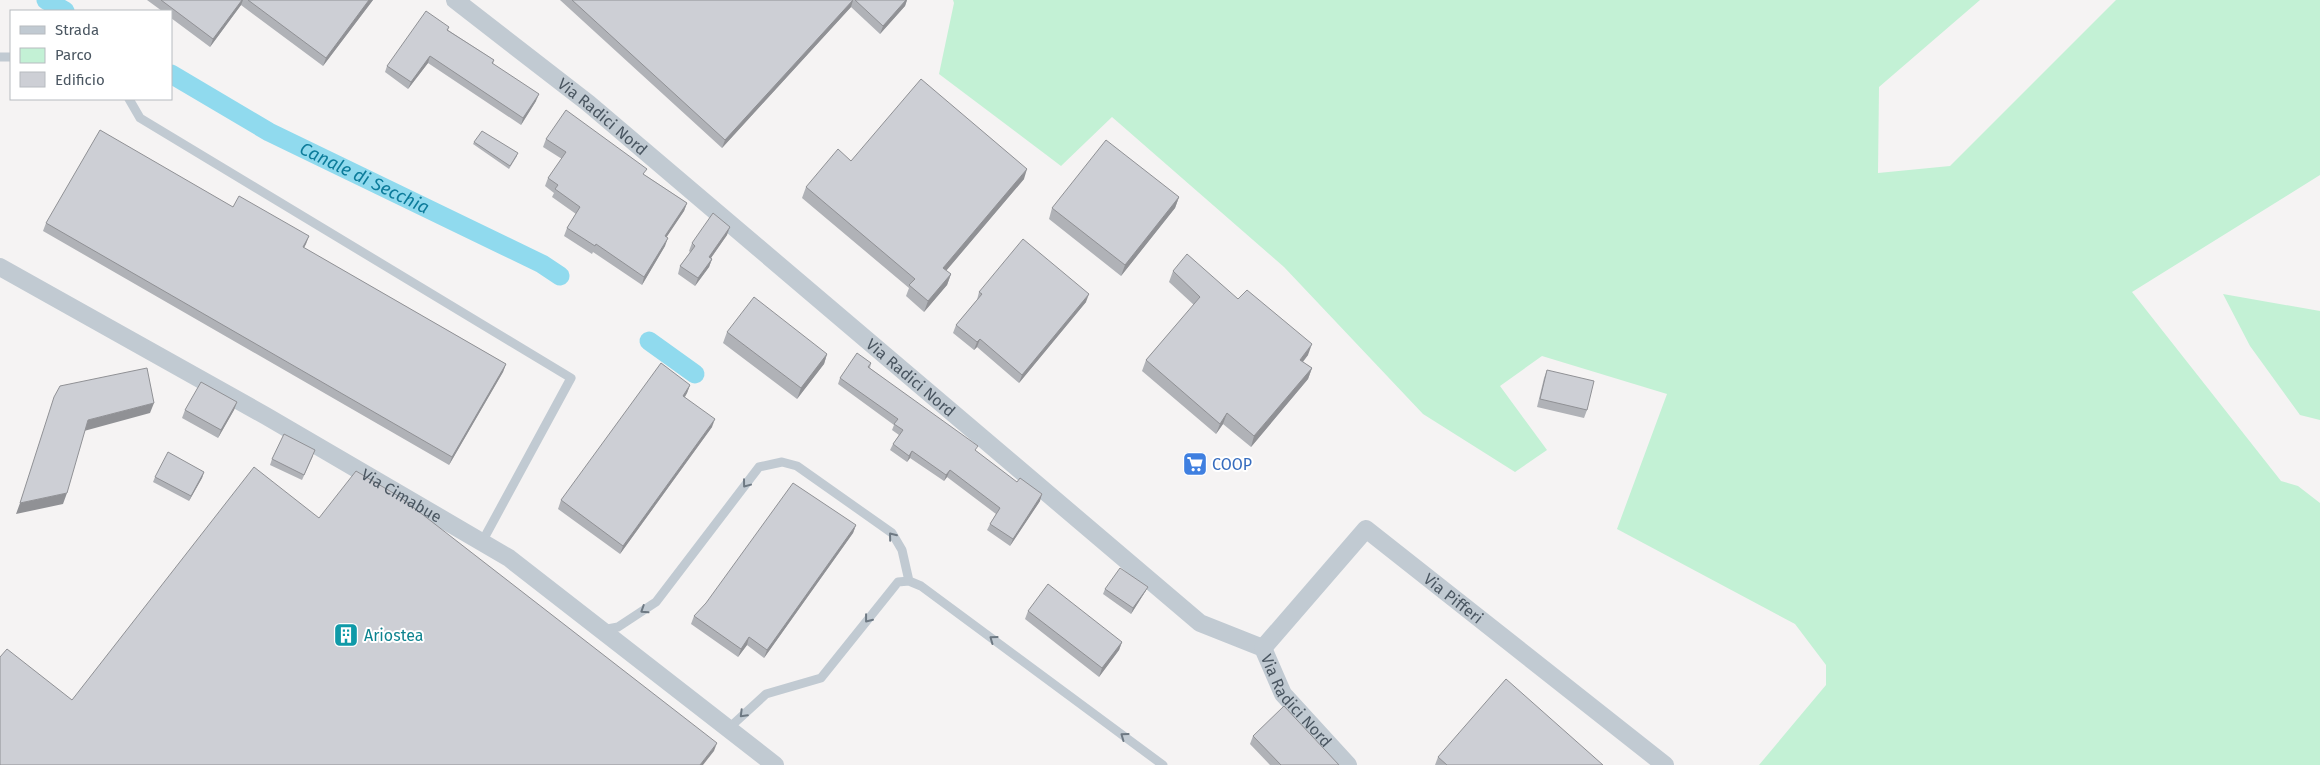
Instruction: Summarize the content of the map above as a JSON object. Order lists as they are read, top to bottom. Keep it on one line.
{"streets":{"street":["Via Radici Nord","Via Cimabue","Via Pifferi"]},"crossings":[["Via Radici Nord","Via Pifferi"]],"water":["Canale di Secchia"],"places":{"supermarket":["COOP"],"building":["Ariostea"]},"legend":["Strada","Parco","Edificio"]}
